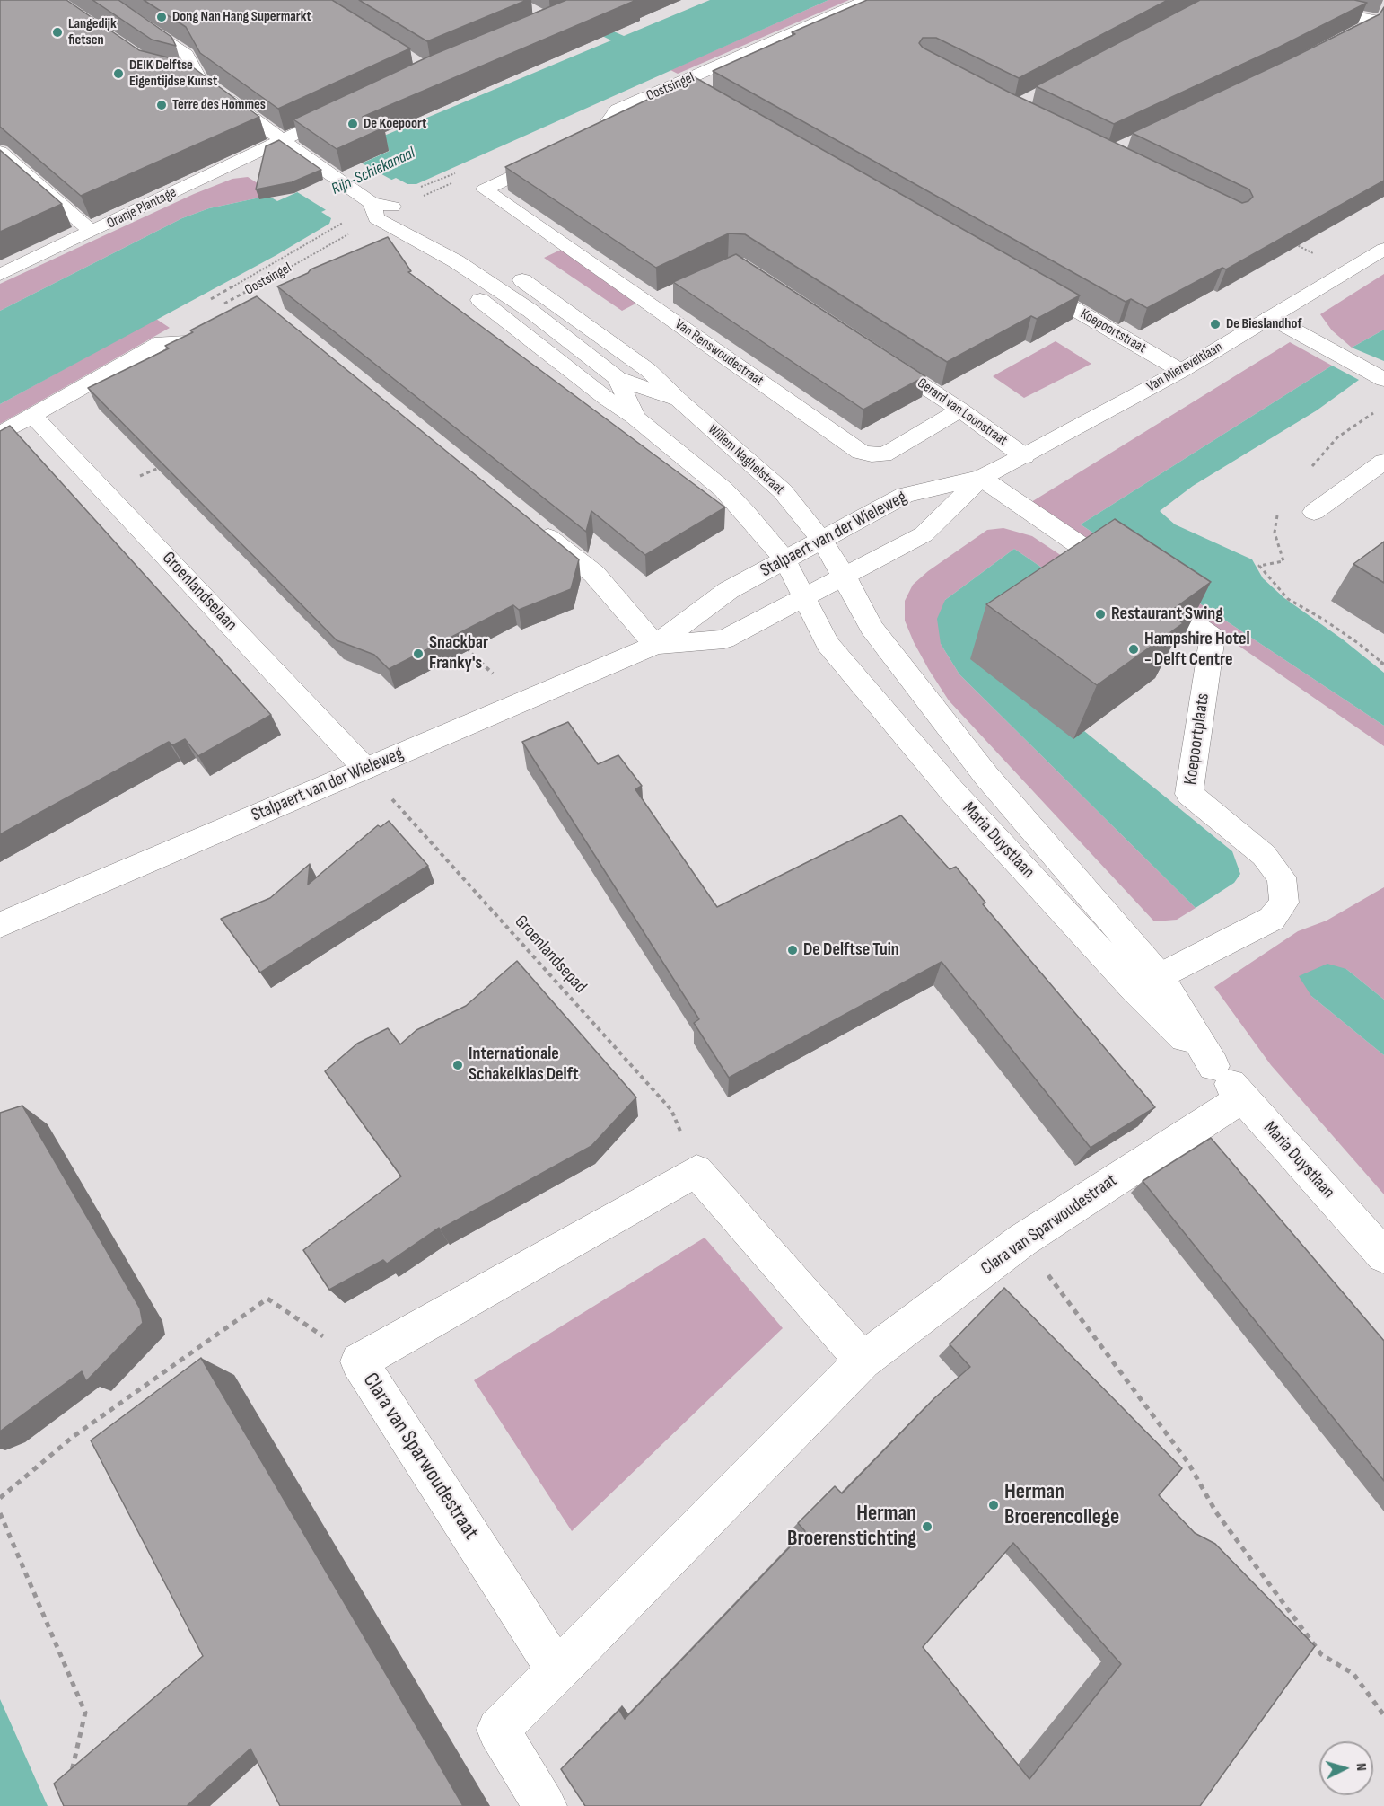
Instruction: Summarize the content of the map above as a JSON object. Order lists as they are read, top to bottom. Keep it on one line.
{"streets":{"street":["Oostsingel","Oranje Plantage","Koepoortstraat","Van Renswoudestraat","Van Miereveltlaan","Gerard van Loonstraat","Willem Naghelstraat","Stalpaert van der Wieleweg","Groenlandselaan","Koepoortplaats","Maria Duystlaan","Clara van Sparwoudestraat"],"path":["Groenlandsepad"]},"crossings":[["Oostsingel","Van Renswoudestraat"],["Oostsingel","Willem Naghelstraat"],["Oranje Plantage","Willem Naghelstraat"],["Koepoortstraat","Van Miereveltlaan"],["Van Renswoudestraat","Gerard van Loonstraat"],["Van Miereveltlaan","Gerard van Loonstraat"],["Van Miereveltlaan","Stalpaert van der Wieleweg"],["Van Miereveltlaan","Koepoortplaats"],["Willem Naghelstraat","Stalpaert van der Wieleweg"],["Willem Naghelstraat","Maria Duystlaan"],["Stalpaert van der Wieleweg","Groenlandselaan"],["Stalpaert van der Wieleweg","Koepoortplaats"],["Stalpaert van der Wieleweg","Maria Duystlaan"],["Stalpaert van der Wieleweg","Groenlandsepad"],["Groenlandselaan","Groenlandsepad"],["Koepoortplaats","Maria Duystlaan"],["Maria Duystlaan","Clara van Sparwoudestraat"],["Groenlandsepad","Clara van Sparwoudestraat"]],"water":["Rijn-Schiekanaal"],"places":["Dong Nan Hang Supermarkt","Langedijk fietsen","DEIK Delftse Eigentijdse Kunst","Terre des Hommes","De Koepoort","De Bieslandhof","Restaurant Swing","Hampshire Hotel - Delft Centre","Snackbar Franky's","De Delftse Tuin","Internationale Schakelklas Delft","Herman Broerencollege","Herman Broerenstichting"],"north":"right"}
